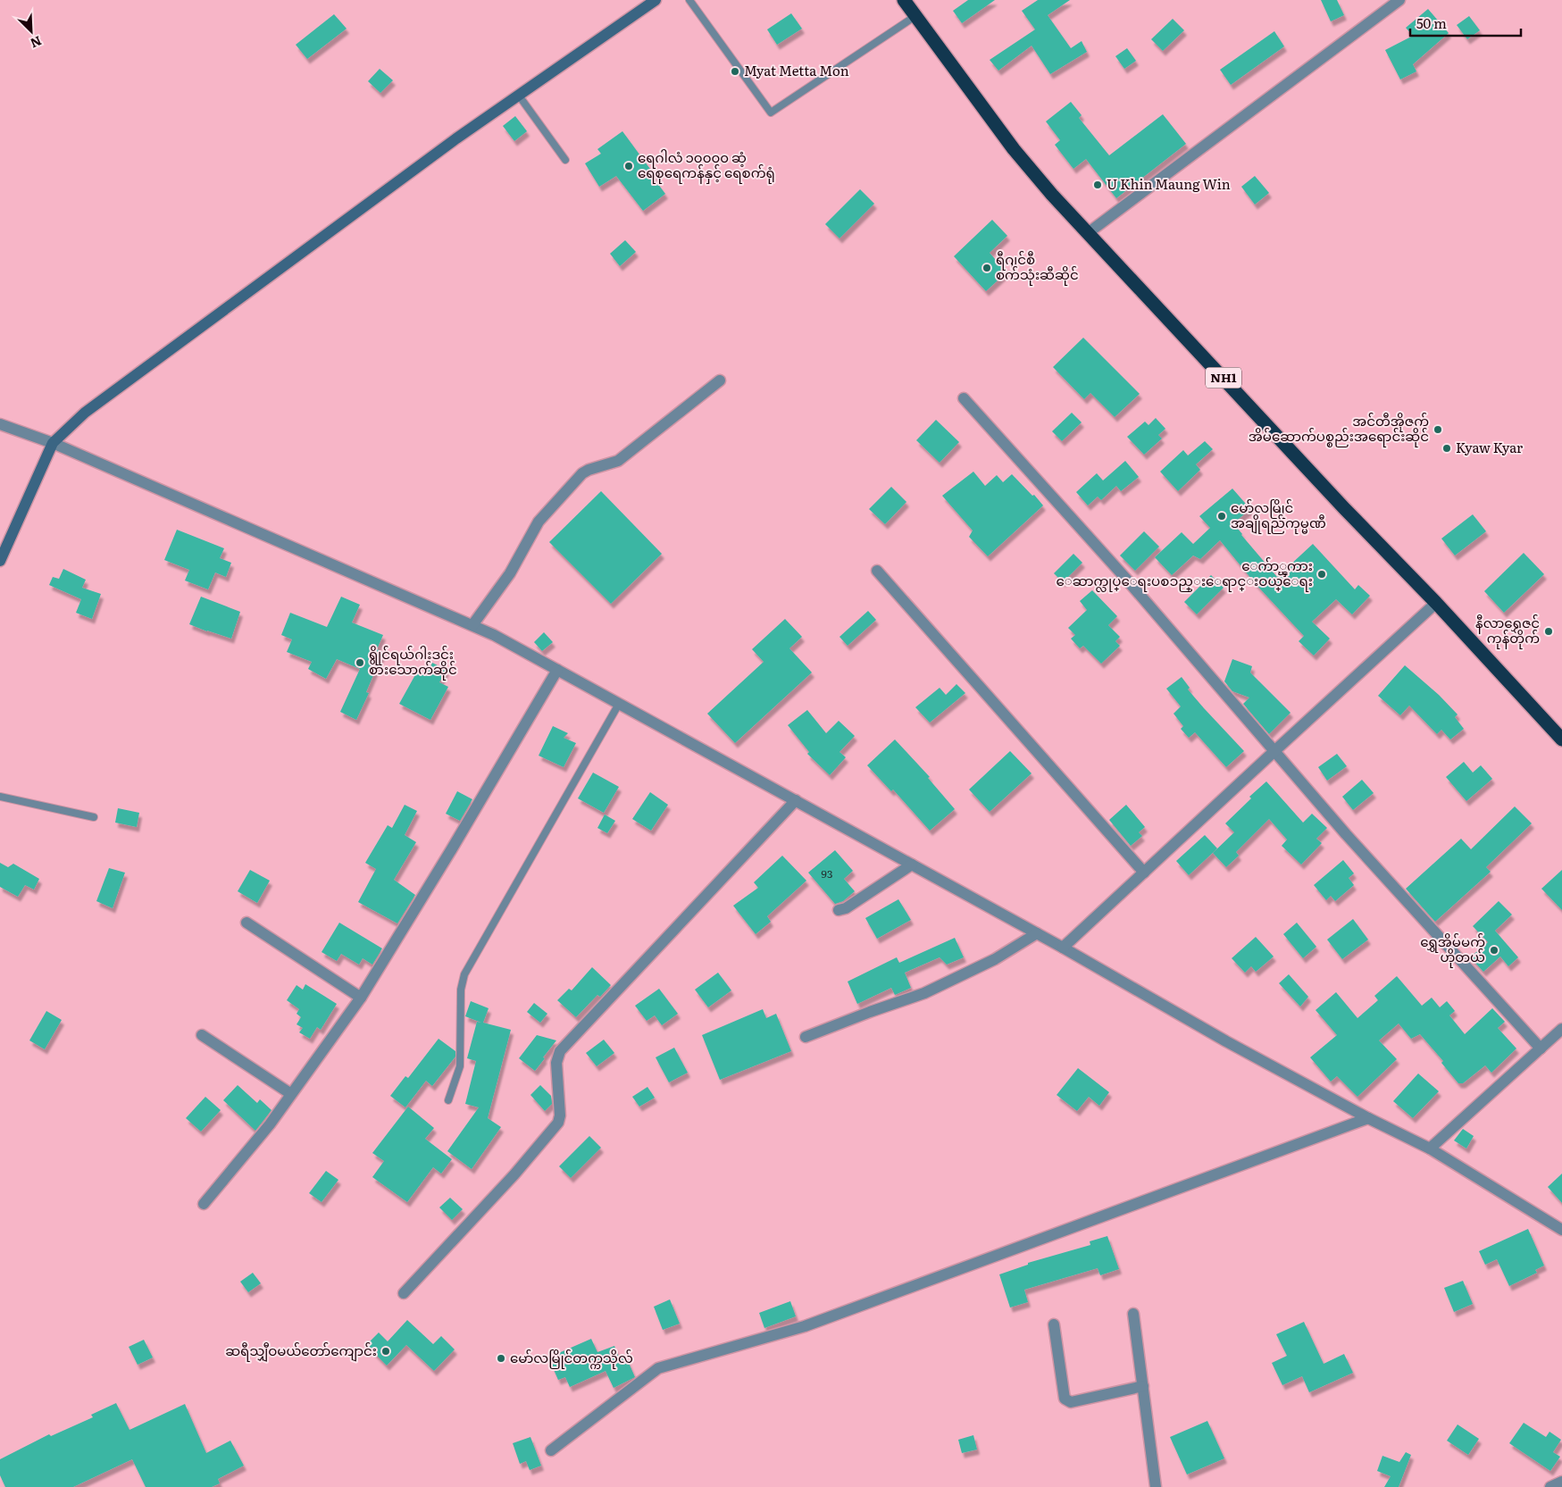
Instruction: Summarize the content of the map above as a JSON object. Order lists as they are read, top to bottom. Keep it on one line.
{"streets":{"highway":["NH1"]},"places":["Myat Metta Mon","ရေဂါလံ ၁၀၀၀၀ ဆံ့ ရေစုရေကန်နှင့် ရေစက်ရုံ","U Khin Maung Win","ရီဂျင်စီ စက်သုံးဆီဆိုင်","အင်တီအိုဇက် အိမ်ဆောက်ပစ္စည်းအရောင်းဆိုင်","Kyaw Kyar","မော်လမြိုင် အချိုရည်ကုမ္မဏီ","ေက်ာ္ၾကား ေဆာက္လုပ္ေရးပစၥည္းေရာင္းဝယ္ေရး","နီလာရွှေဇင် ကုန်တိုက်","ရွိုင်ရယ်ဂါးဒင်း စားသောက်ဆိုင်","ရွှေအိမ်မက် ဟိုတယ်","ဆရီသျှီဝမယ်တော်ကျောင်း","မော်လမြိုင်တက္ကသိုလ်"],"house_numbers":["93"],"scale_bar":"50 m","north":"bottom right"}
